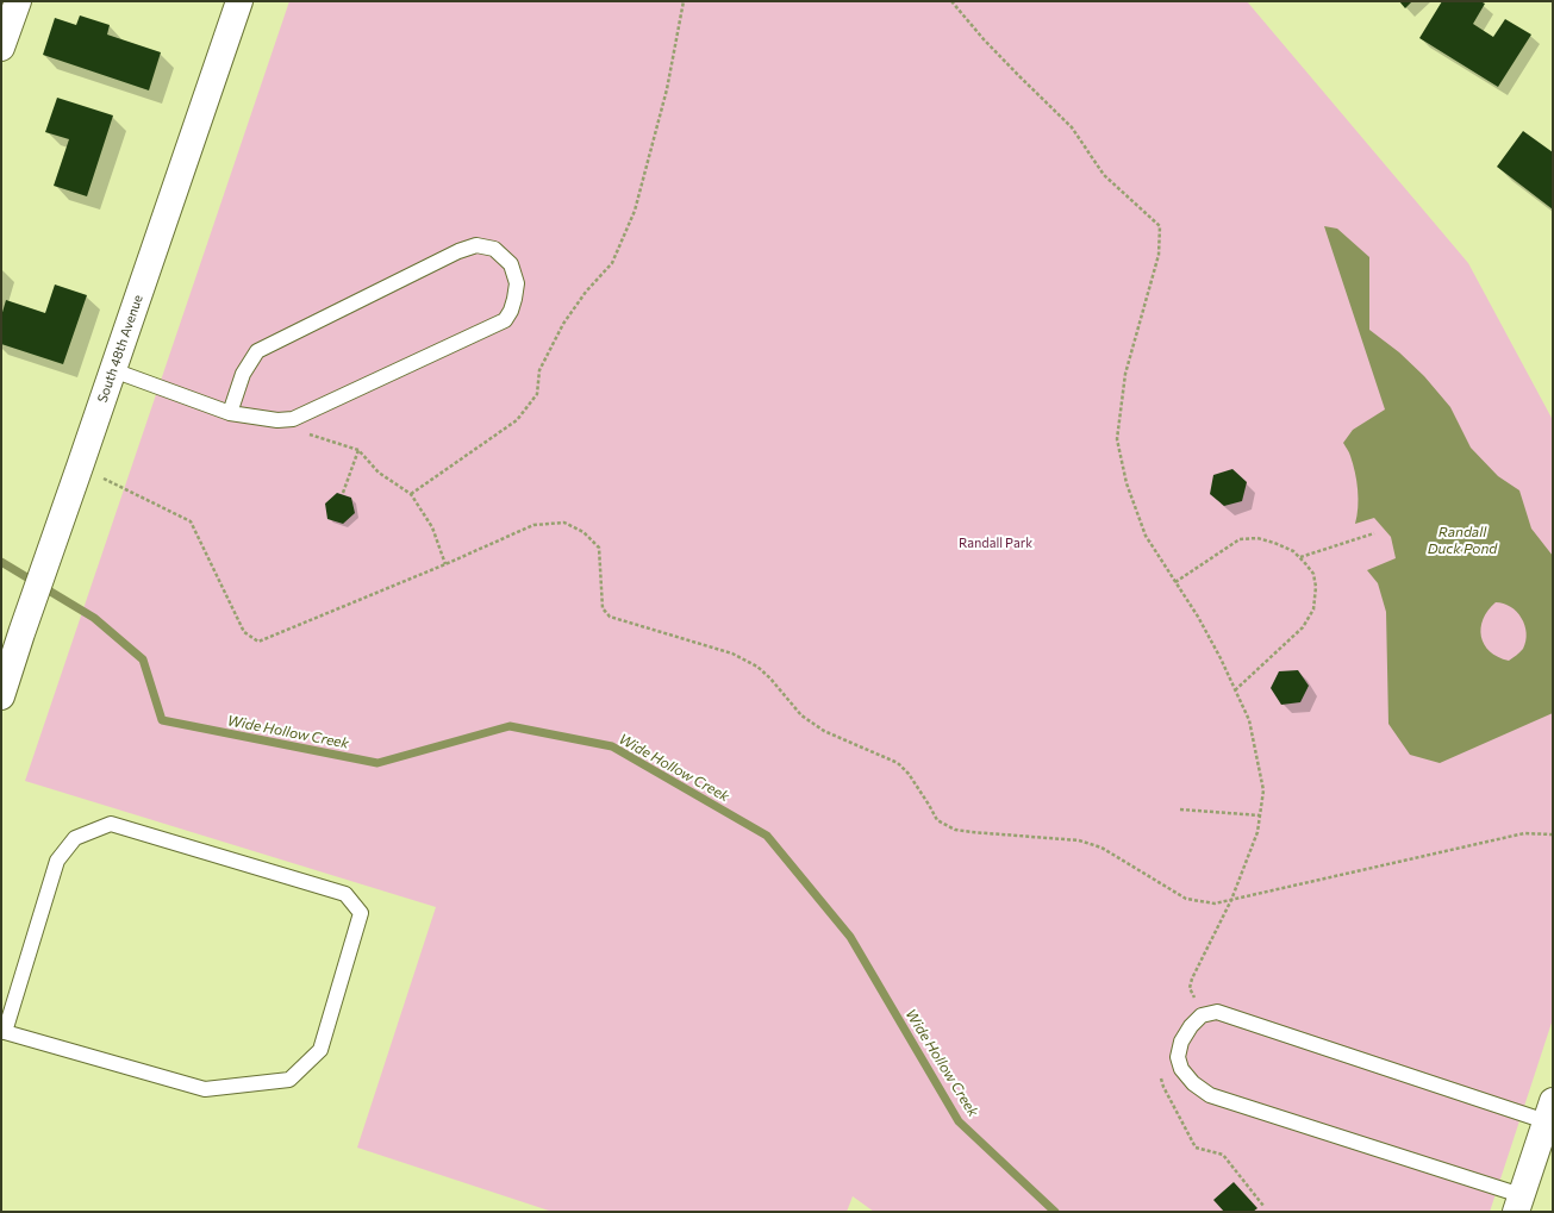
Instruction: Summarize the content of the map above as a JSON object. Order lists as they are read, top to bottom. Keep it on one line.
{"streets":{"street":["South 48th Avenue"]},"water":["Randall Duck Pond","Wide Hollow Creek"],"parks":["Randall Park"]}
